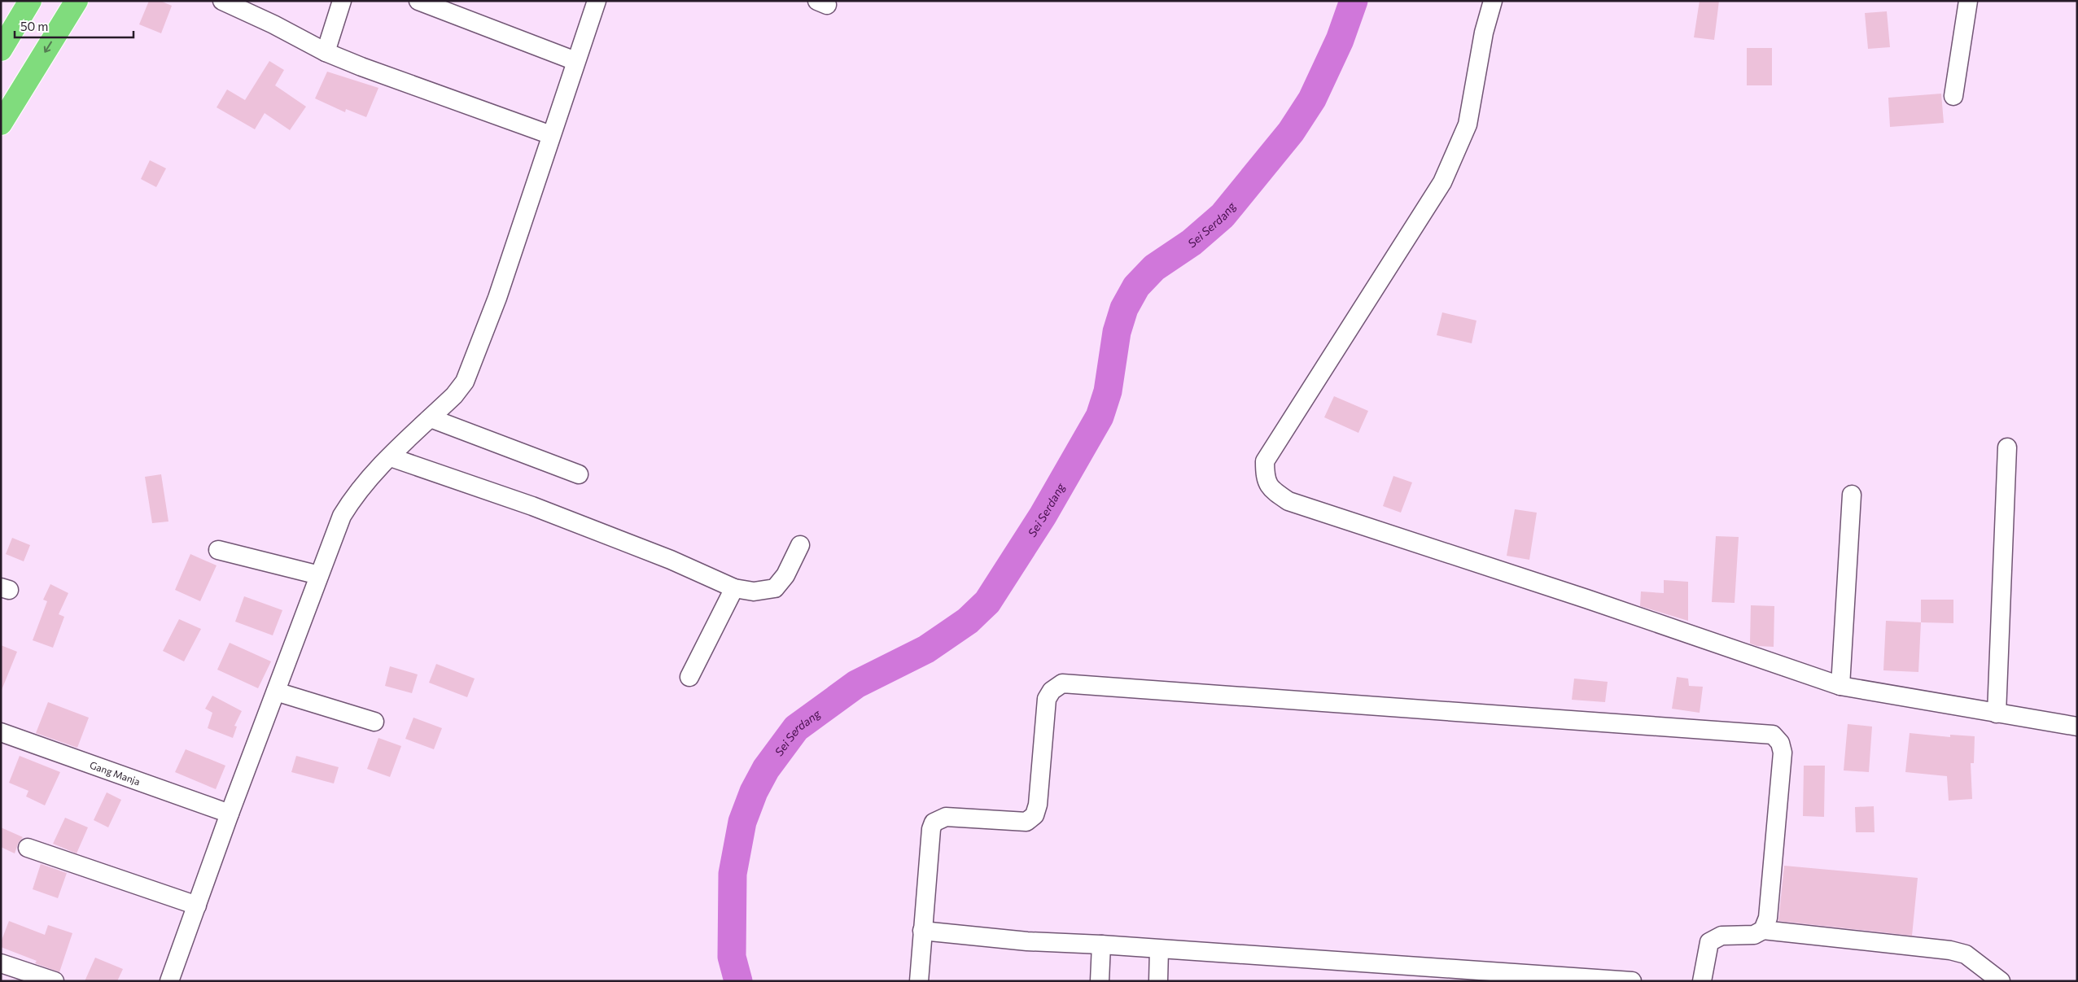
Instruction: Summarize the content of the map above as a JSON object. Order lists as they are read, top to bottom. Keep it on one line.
{"streets":{"street":["Gang Manja"]},"water":["Sei Serdang"],"scale_bar":"50 m"}
